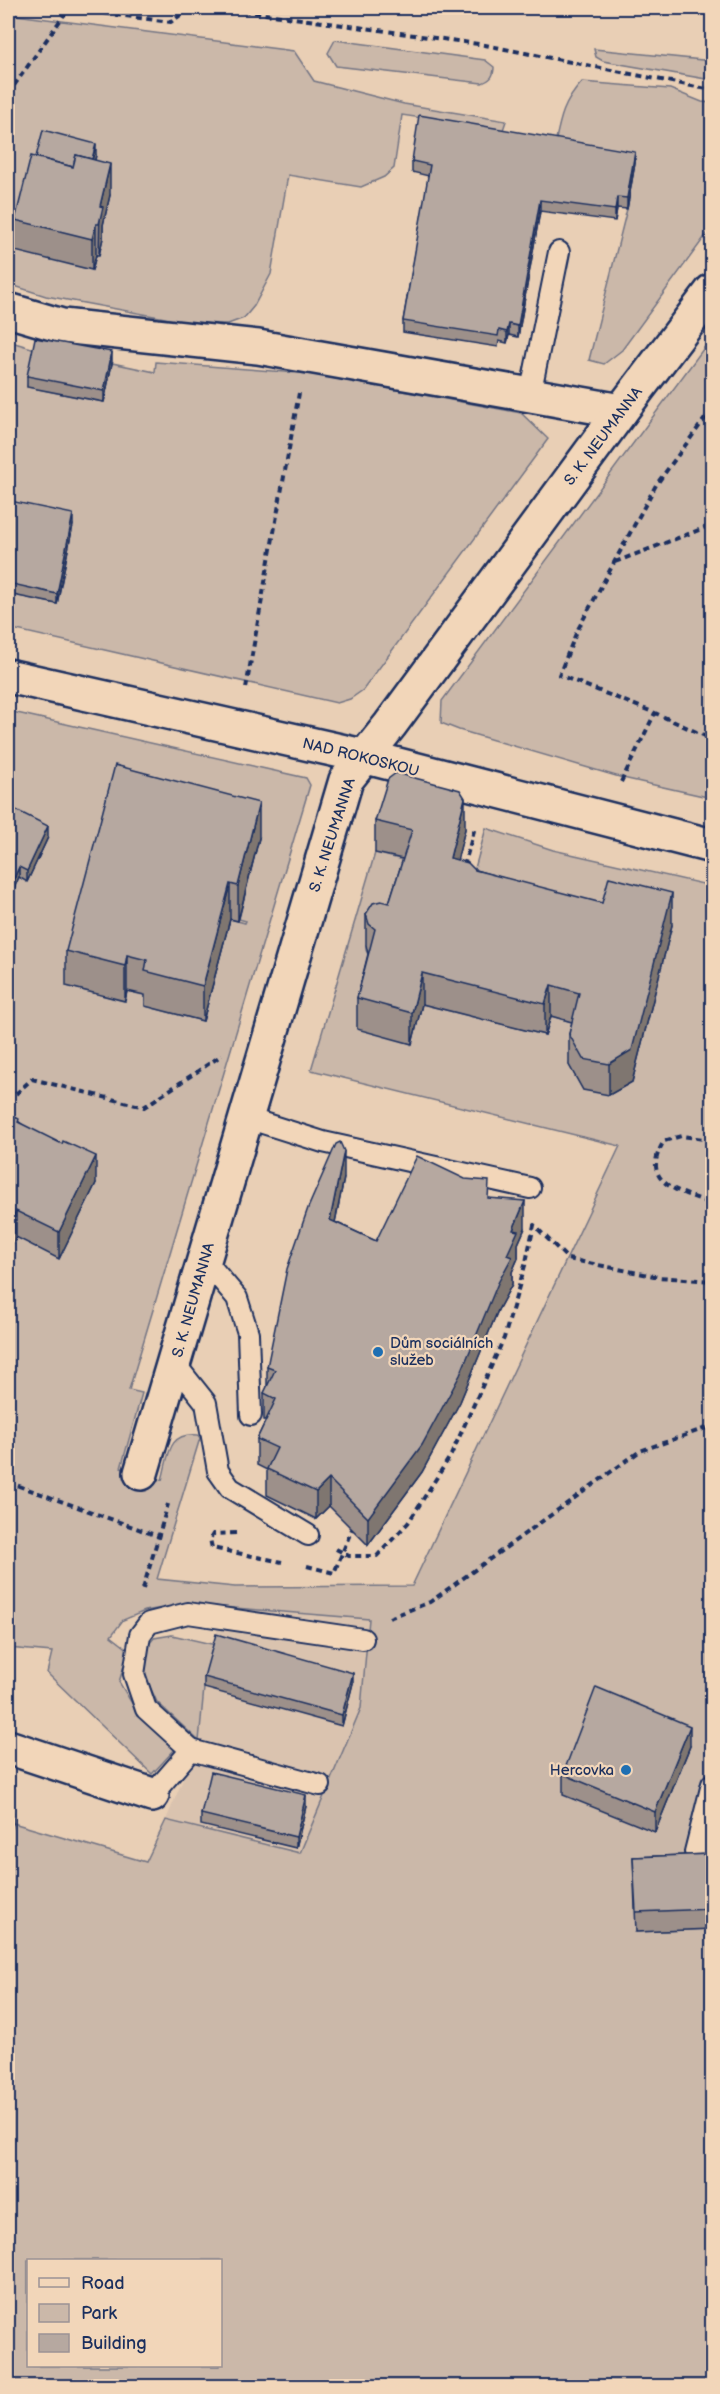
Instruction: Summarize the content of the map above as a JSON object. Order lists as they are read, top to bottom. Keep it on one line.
{"streets":{"street":["S. K. NEUMANNA","NAD ROKOSKOU"]},"crossings":[["S. K. NEUMANNA","NAD ROKOSKOU"]],"places":["Dům sociálních služeb","Hercovka"],"legend":["Road","Park","Building"]}
